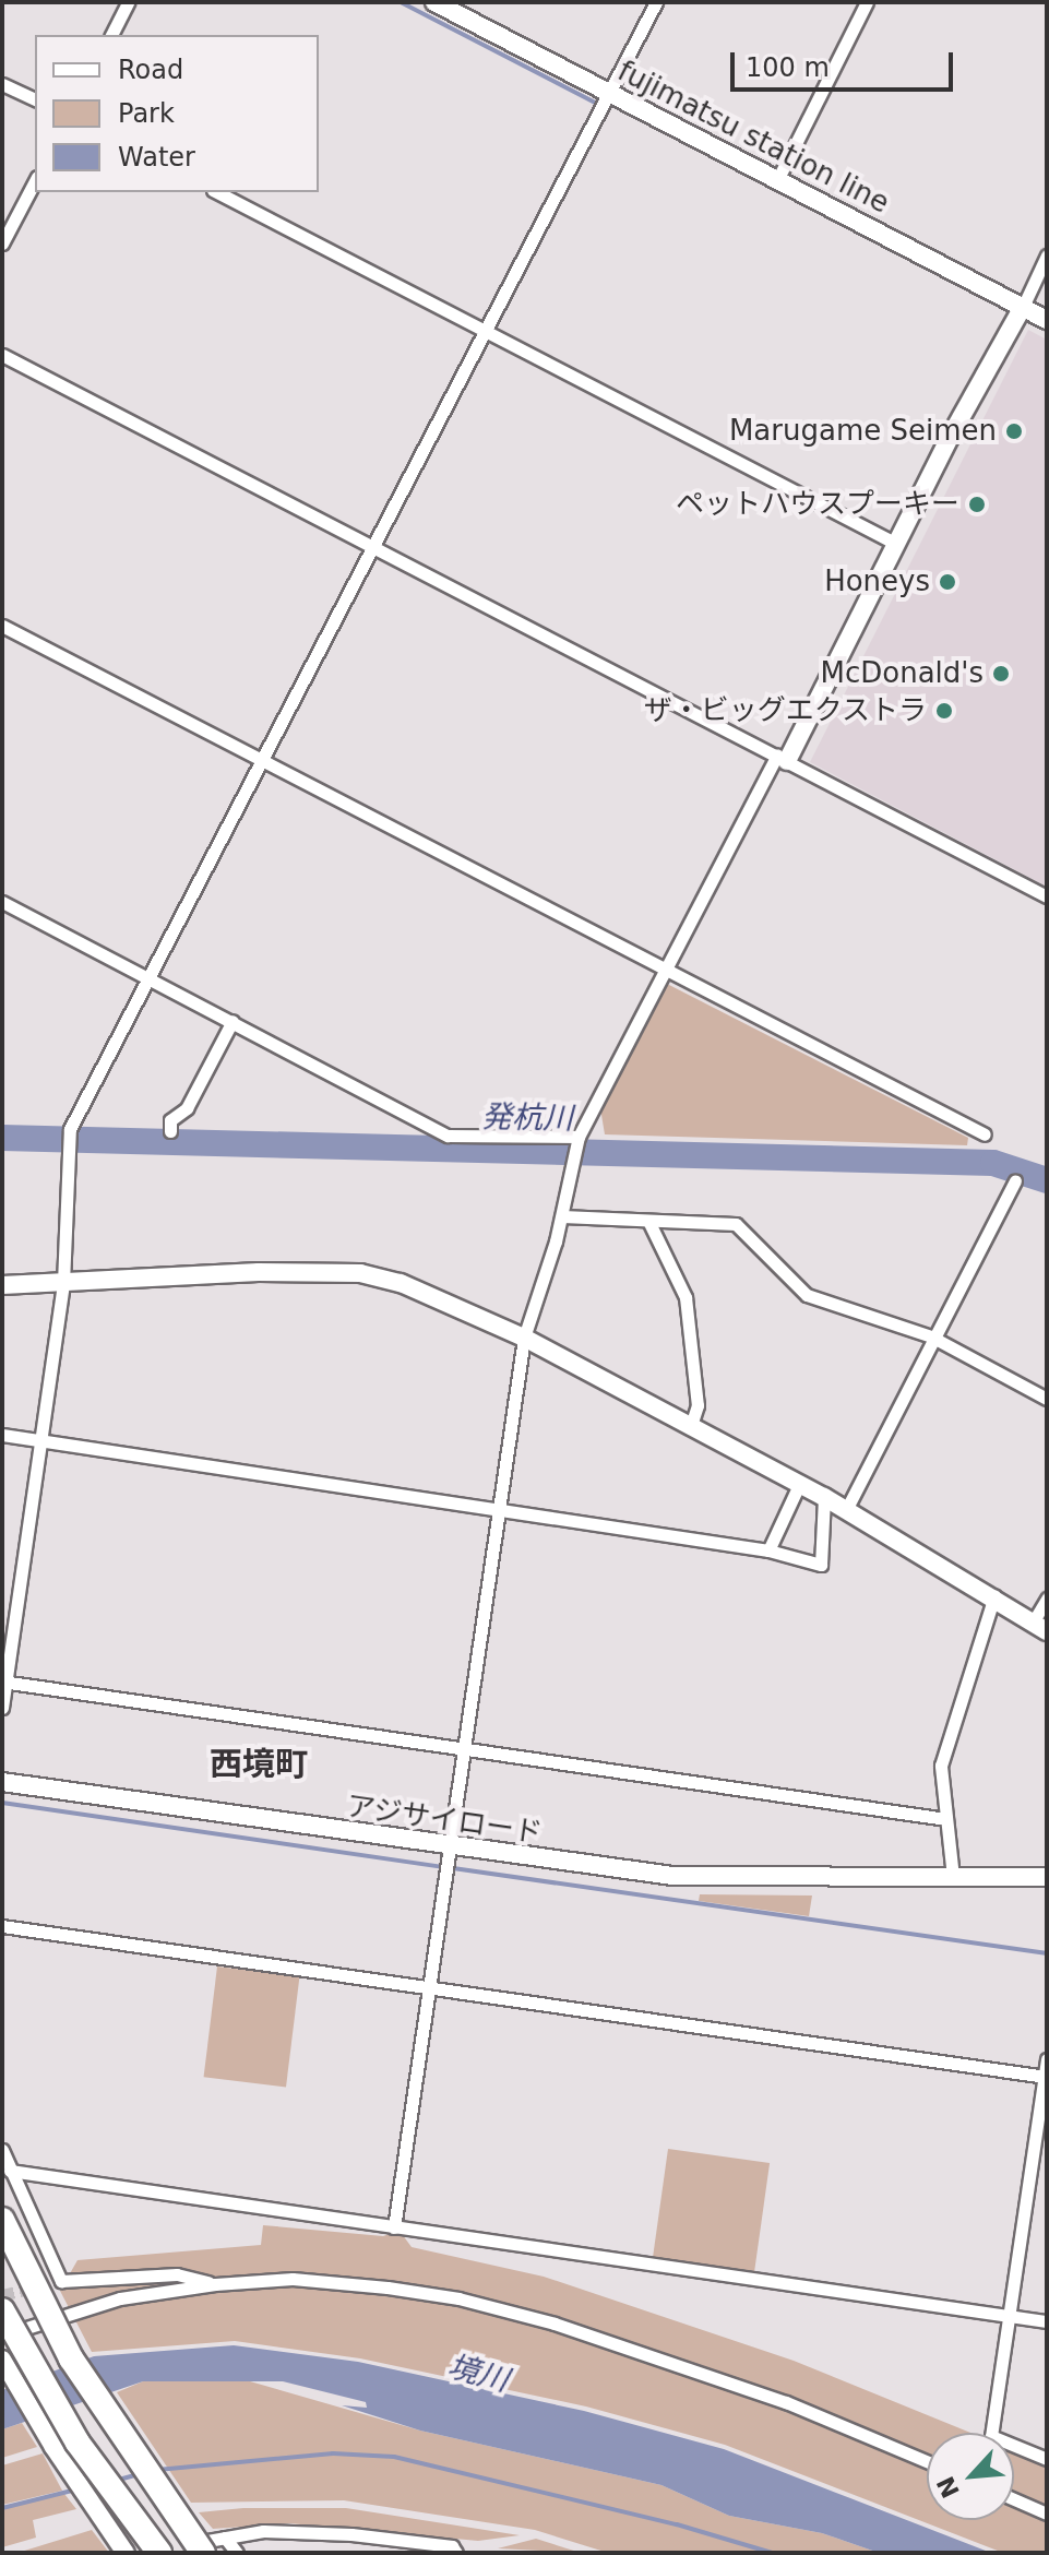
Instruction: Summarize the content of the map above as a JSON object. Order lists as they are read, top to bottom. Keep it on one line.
{"streets":{"street":["fujimatsu station line","アジサイロード"]},"districts":["西境町"],"water":["発杭川","境川"],"places":["Marugame Seimen","ペットハウスプーキー","Honeys","McDonald's","ザ・ビッグエクストラ"],"legend":["Road","Park","Water"],"scale_bar":"100 m","north":"bottom left"}
